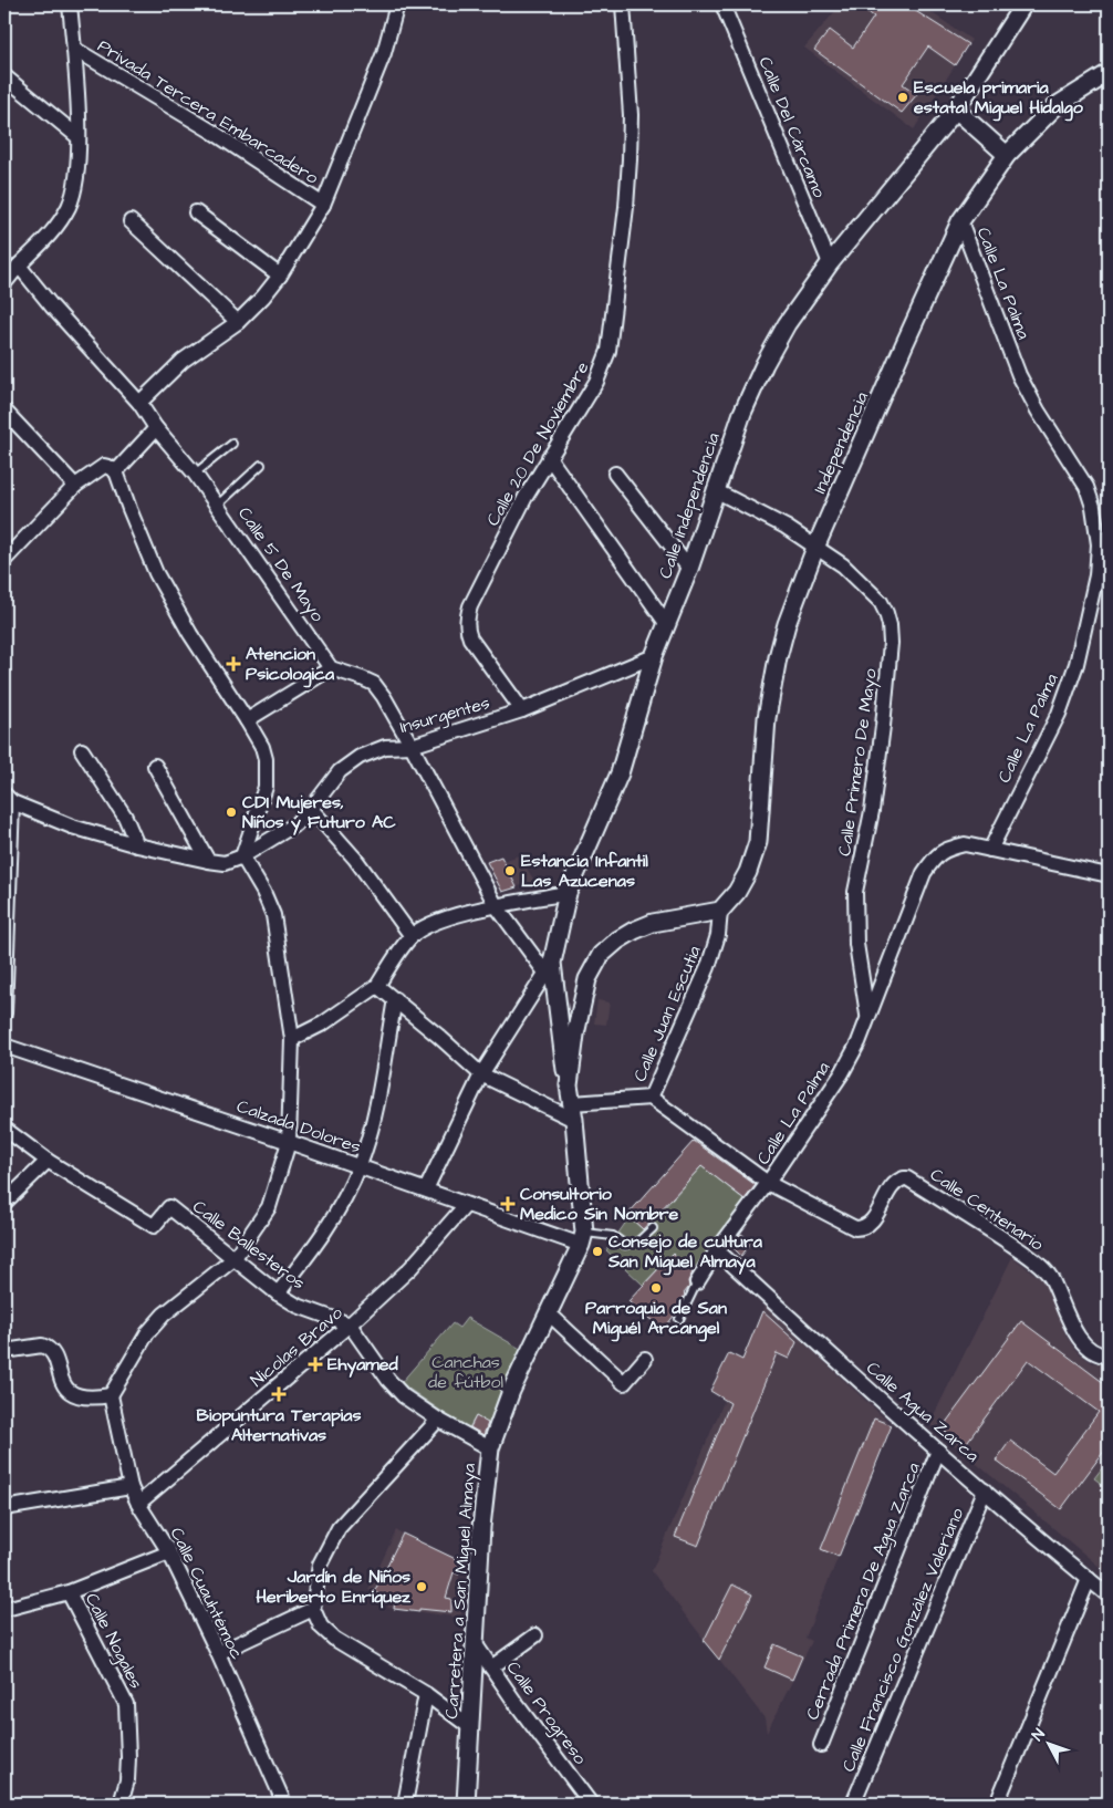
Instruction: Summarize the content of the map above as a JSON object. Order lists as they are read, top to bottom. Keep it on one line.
{"streets":{"street":["Privada Tercera Embarcadero","Calle Del Cárcamo","Calle La Palma","Independencia","Calle 20 De Noviembre","Calle Independencia","Calle 5 De Mayo","Insurgentes","Calle Primero De Mayo","Calle Juan Escutia","Calzada Dolores","Calle Centenario","Calle Ballesteros","Nicolas Bravo","Calle Agua Zarca","Carretera a San Miguel Almaya","Cerrada Primera De Agua Zarca","Calle Cuauhtémoc","Calle Francisco González Valeriano","Calle Nogales","Calle Progreso"]},"crossings":[["Calle Del Cárcamo","Calle Independencia"],["Calle La Palma","Independencia"],["Calle La Palma","Calle Primero De Mayo"],["Calle La Palma","Calle Centenario"],["Calle La Palma","Calle Agua Zarca"],["Independencia","Calle Independencia"],["Independencia","Calle Primero De Mayo"],["Independencia","Calle Juan Escutia"],["Calle 20 De Noviembre","Insurgentes"],["Calle Independencia","Insurgentes"],["Calle Independencia","Calle Primero De Mayo"],["Calle Independencia","Calle Juan Escutia"],["Calzada Dolores","Nicolas Bravo"],["Calzada Dolores","Carretera a San Miguel Almaya"],["Calle Ballesteros","Nicolas Bravo"],["Nicolas Bravo","Calle Cuauhtémoc"],["Calle Agua Zarca","Cerrada Primera De Agua Zarca"],["Calle Agua Zarca","Calle Francisco González Valeriano"],["Carretera a San Miguel Almaya","Calle Progreso"]],"parks":["Canchas de fútbol"],"places":{"other":["Escuela primaria estatal Miguel Hidalgo","CDI Mujeres, Niños y Futuro AC","Estancia Infantil Las Azucenas","Consejo de cultura San Miguel Almaya","Parroquia de San Miguél Arcangel","Jardín de Niños Heriberto Enriquez"],"health":["Atencion Psicologica","Consultorio Medico Sin Nombre","Ehyamed","Biopuntura Terapias Alternativas"]},"north":"top left"}
